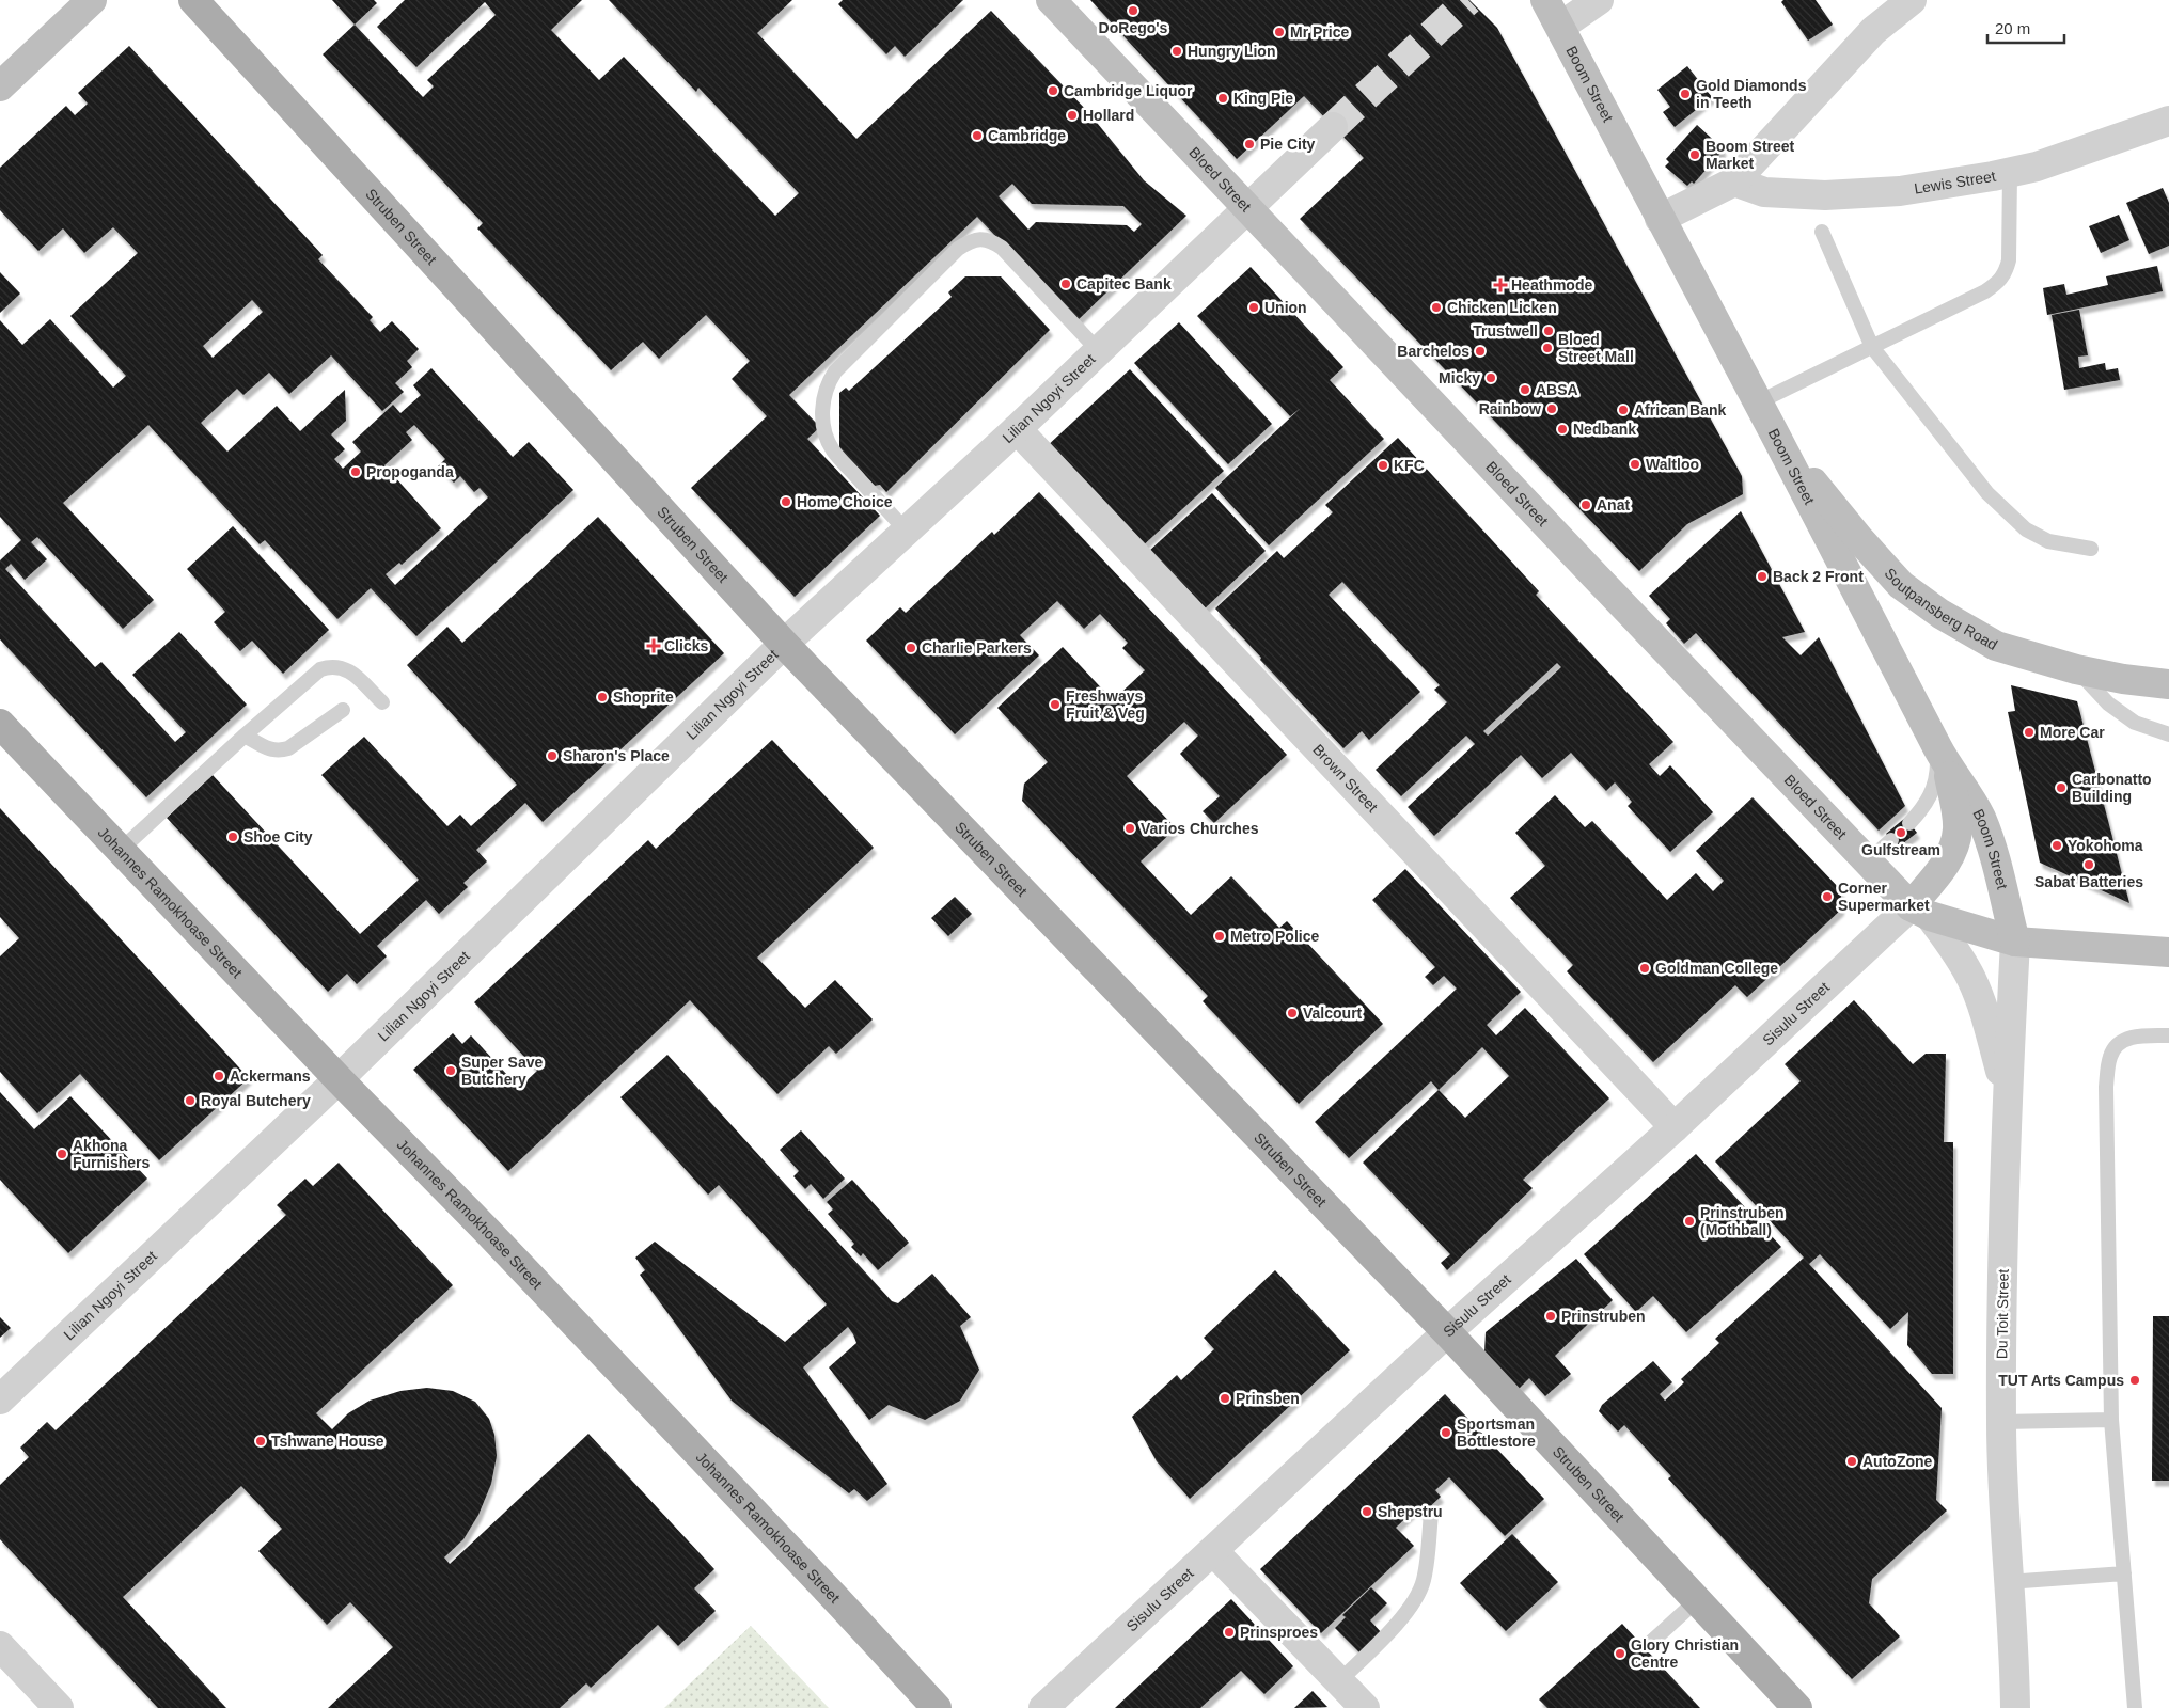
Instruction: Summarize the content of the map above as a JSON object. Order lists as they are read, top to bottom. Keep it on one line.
{"streets":{"main road":["Boom Street","Bloed Street","Struben Street","Soutpansberg Road","Johannes Ramokhoase Street"],"street":["Lewis Street","Lilian Ngoyi Street","Brown Street","Sisulu Street","Du Toit Street"]},"crossings":[["Boom Street","Bloed Street"],["Boom Street","Soutpansberg Road"],["Boom Street","Du Toit Street"],["Bloed Street","Lilian Ngoyi Street"],["Bloed Street","Sisulu Street"],["Bloed Street","Du Toit Street"],["Struben Street","Lilian Ngoyi Street"],["Struben Street","Sisulu Street"],["Lilian Ngoyi Street","Brown Street"],["Lilian Ngoyi Street","Johannes Ramokhoase Street"],["Brown Street","Sisulu Street"],["Sisulu Street","Du Toit Street"]],"places":{"other":["DoRego's","Mr Price","Hungry Lion","Cambridge Liquor","Gold Diamonds in Teeth","King Pie","Hollard","Cambridge","Pie City","Boom Street Market","Capitec Bank","Union","Chicken Licken","Trustwell","Bloed Street Mall","Barchelos","Micky","ABSA","Rainbow","African Bank","Nedbank","Waltloo","KFC","Propoganda","Home Choice","Anat","Back 2 Front","Charlie Parkers","Shoprite","Freshways Fruit & Veg","More Car","Sharon's Place","Carbonatto Building","Varios Churches","Gulfstream","Shoe City","Yokohoma","Sabat Batteries","Corner Supermarket","Metro Police","Goldman College","Valcourt","Super Save Butchery","Ackermans","Royal Butchery","Akhona Furnishers","Prinstruben (Mothball)","Prinstruben","TUT Arts Campus","Prinsben","Sportsman Bottlestore","Tshwane House","AutoZone","Shepstru","Prinsproes","Glory Christian Centre"],"health":["Heathmode","Clicks"]},"scale_bar":"20 m"}
